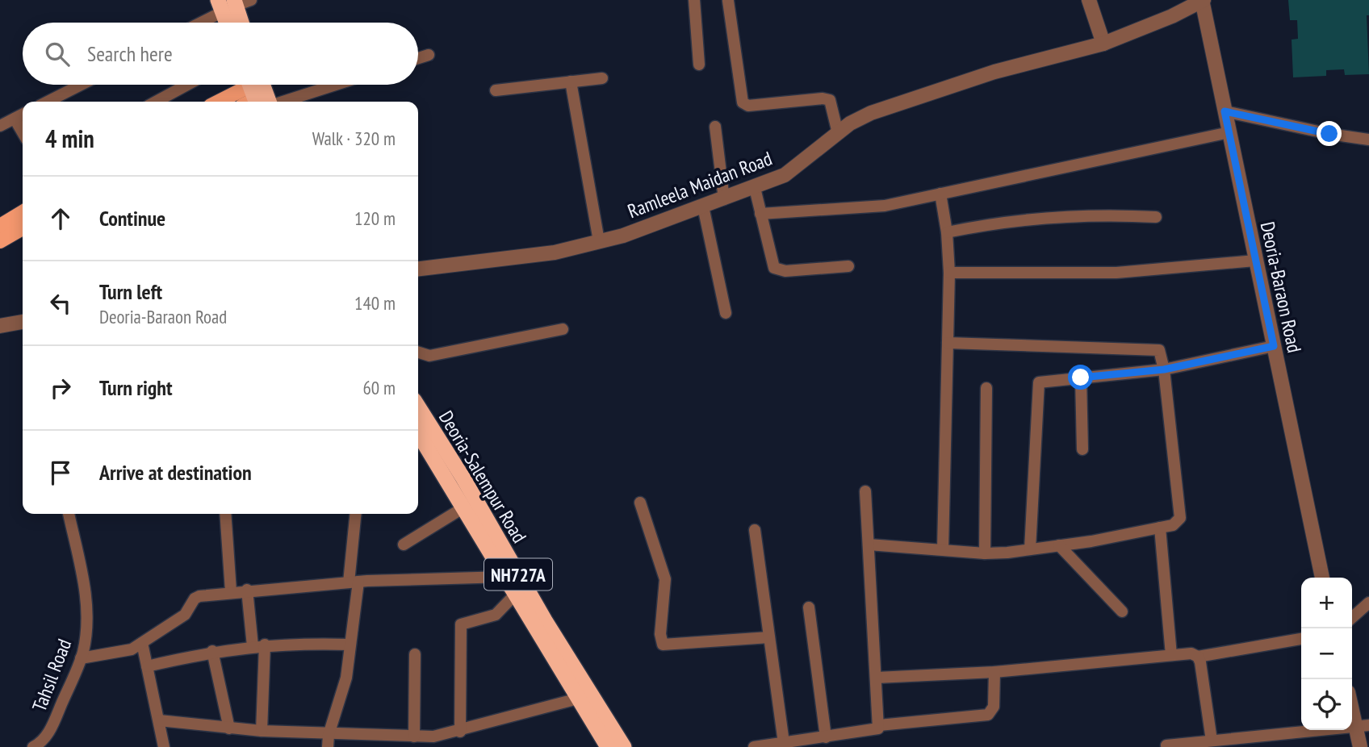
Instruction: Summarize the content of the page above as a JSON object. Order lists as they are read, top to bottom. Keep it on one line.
{"streets":{"highway":["Deoria-Salempur Road","NH727A"],"street":["Ramleela Maidan Road","Deoria-Baraon Road","Tahsil Road"]},"crossings":[["Ramleela Maidan Road","Deoria-Baraon Road"]],"page":{"search":"Search here","heading":["4 min","Walk · 320 m"],"list":[["Continue","120 m"],["Turn left","Deoria-Baraon Road","140 m"],["Turn right","60 m"],"Arrive at destination"],"map_buttons":["+","−"]}}
